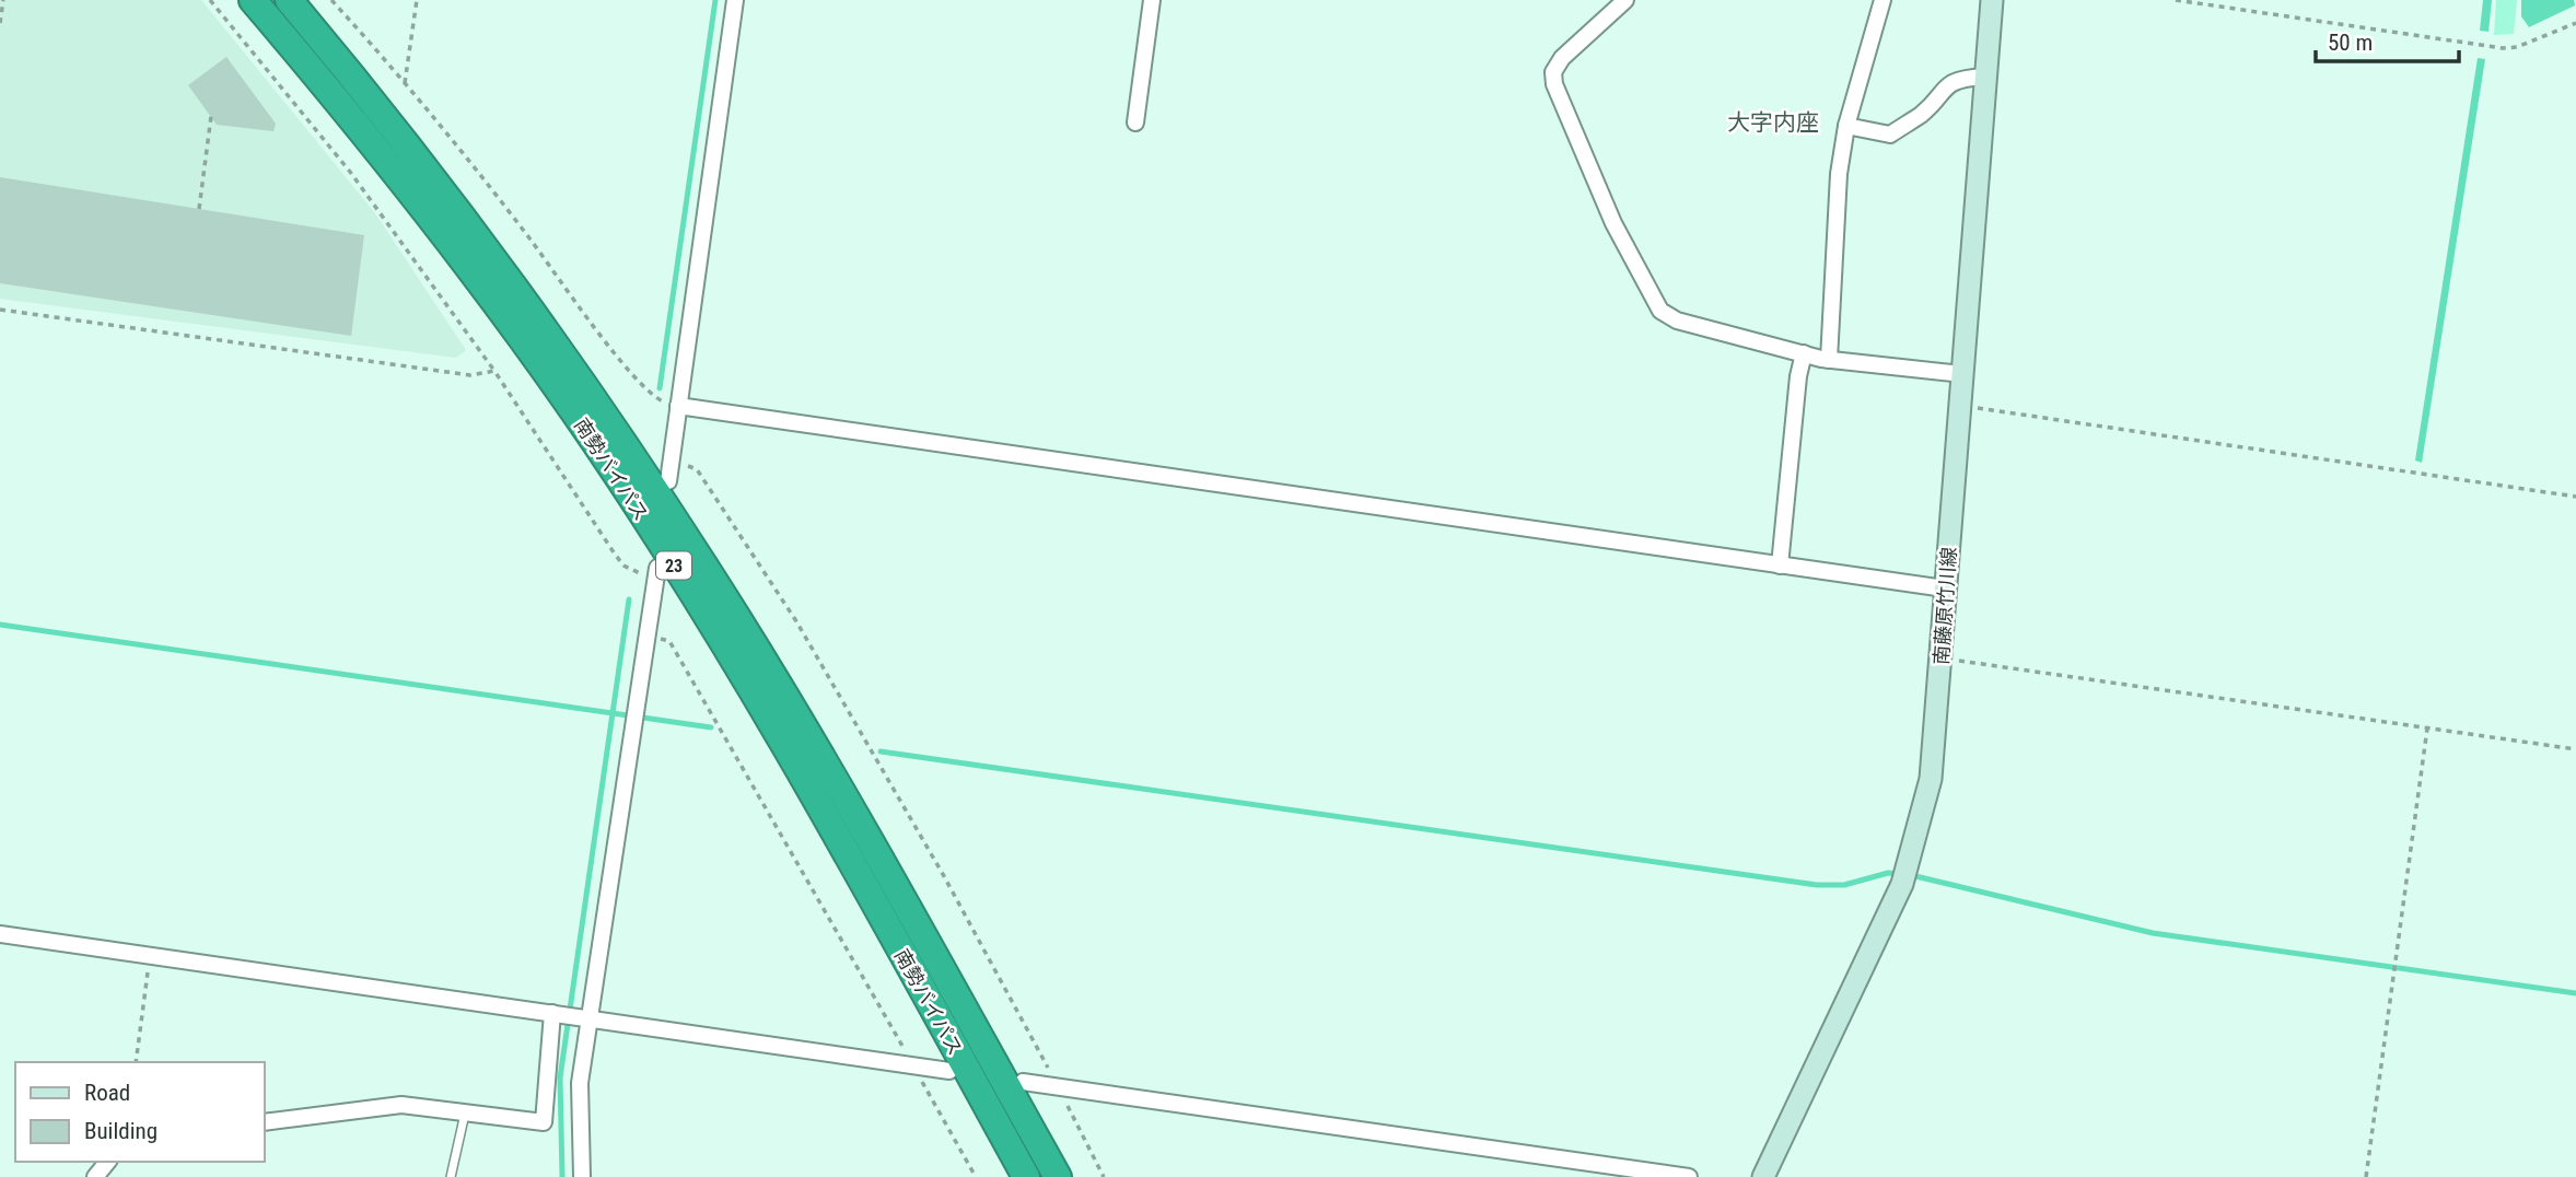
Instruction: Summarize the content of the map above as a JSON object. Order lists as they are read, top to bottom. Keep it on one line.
{"streets":{"highway":["南勢バイパス","23"],"main road":["南藤原竹川線"]},"districts":["大字内座"],"legend":["Road","Building"],"scale_bar":"50 m"}
